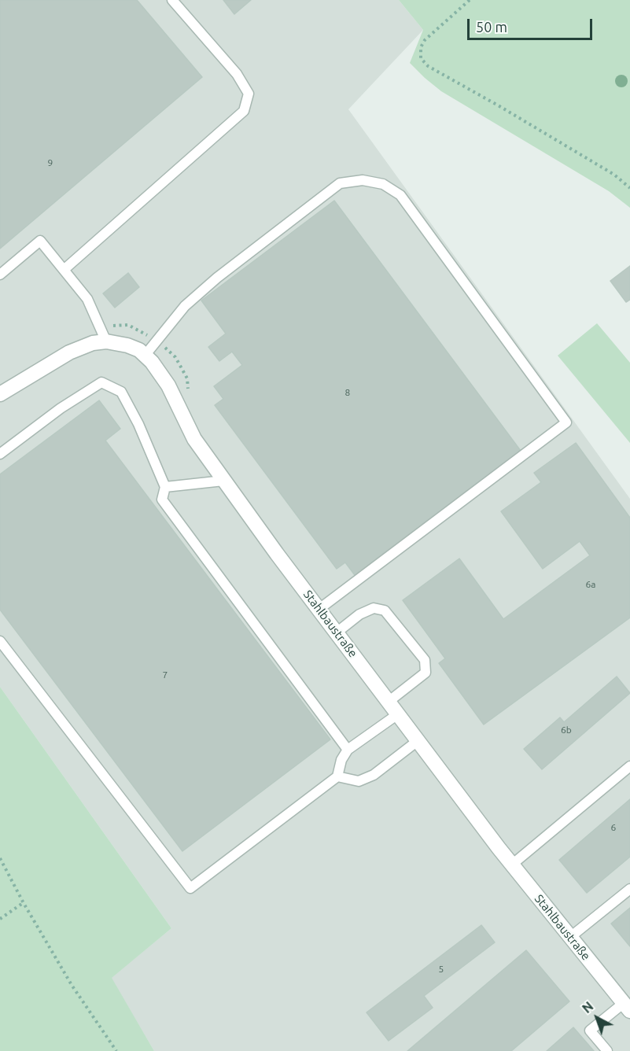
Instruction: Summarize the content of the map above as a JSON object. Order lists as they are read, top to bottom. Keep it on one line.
{"streets":{"street":["Stahlbaustraße"]},"house_numbers":["9","8","6a","7","6b","6","5"],"scale_bar":"50 m","north":"top left"}
